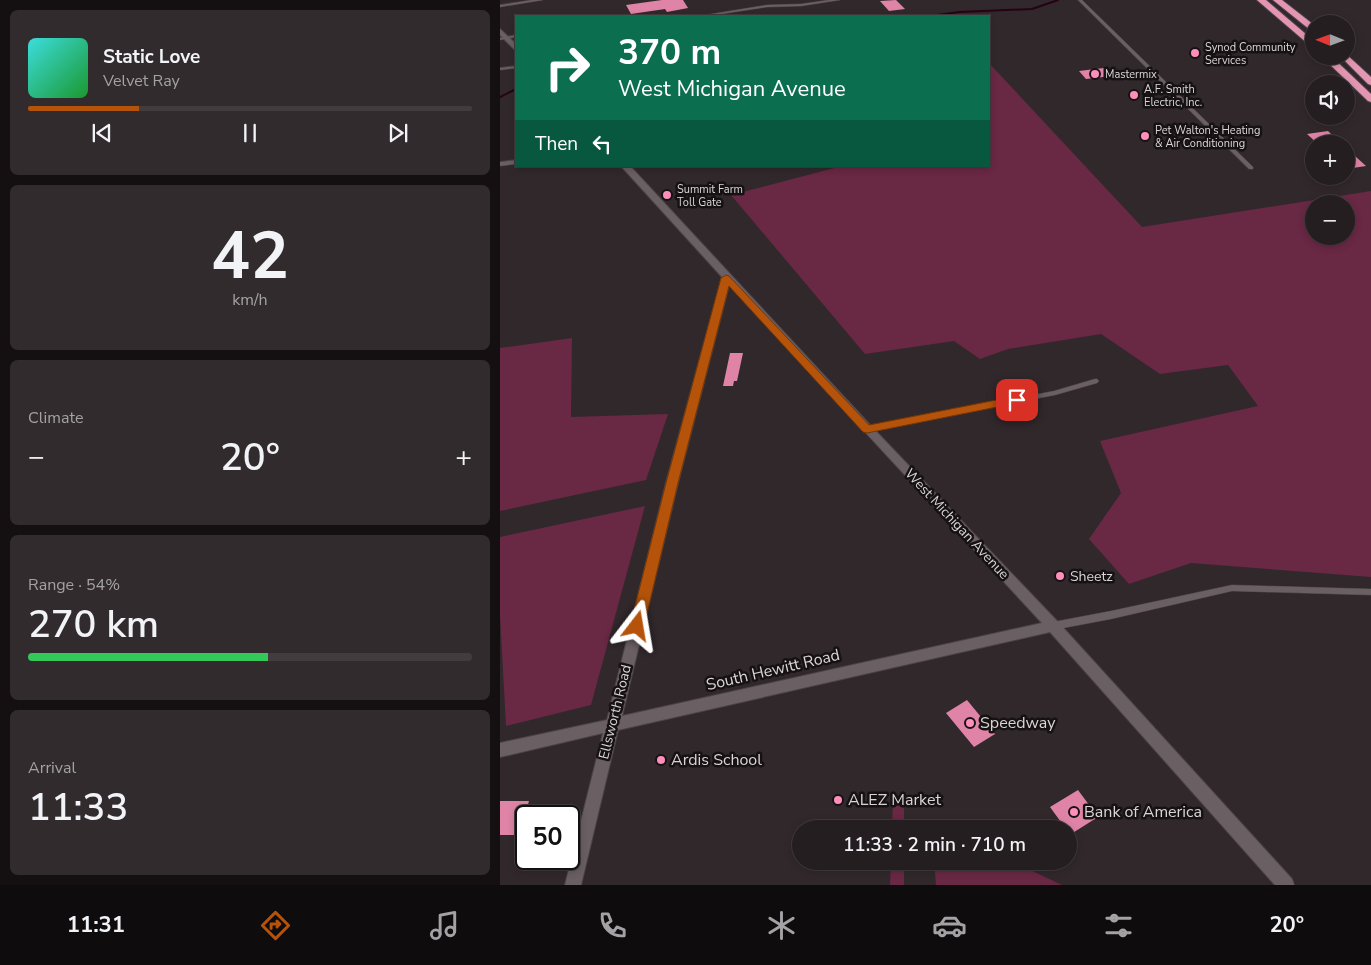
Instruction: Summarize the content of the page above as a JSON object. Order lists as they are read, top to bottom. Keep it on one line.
{"streets":{"main road":["West Michigan Avenue","South Hewitt Road","Ellsworth Road"]},"crossings":[["West Michigan Avenue","South Hewitt Road"],["West Michigan Avenue","Ellsworth Road"],["South Hewitt Road","Ellsworth Road"]],"places":["Synod Community Services","Mastermix","A.F. Smith Electric, Inc.","Pet Walton's Heating & Air Conditioning","Summit Farm Toll Gate","Sheetz","Speedway","Ardis School","ALEZ Market","Bank of America"],"north":"left","page":{"map_buttons":["+","−"],"turn":["370 m","West Michigan Avenue"],"song":["Static Love","Velvet Ray"],"then":"Then","tile":[["42","km/h"],"Climate",["Range · 54%","270 km"],["Arrival","11:33"]],"heat":["−","20°","+"],"limit":"50","trip":"11:33 · 2 min · 710 m","tabs":["11:31","20°"]}}
